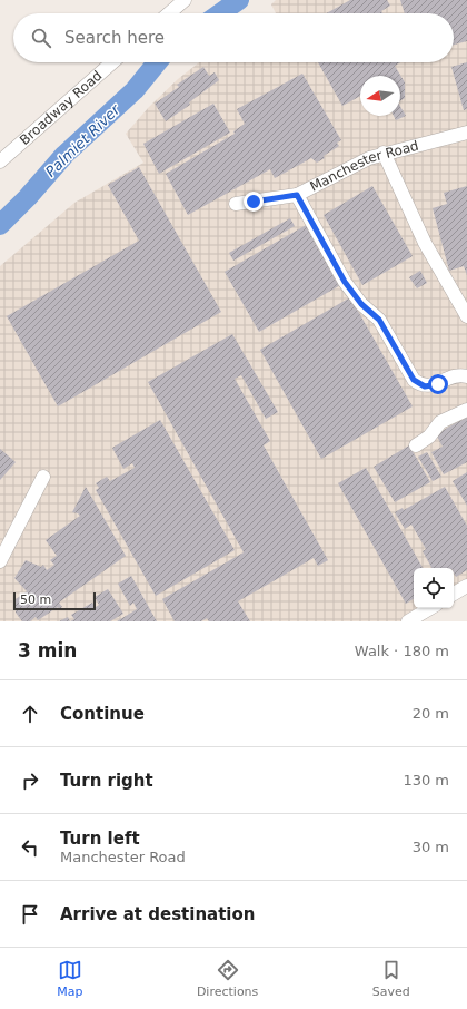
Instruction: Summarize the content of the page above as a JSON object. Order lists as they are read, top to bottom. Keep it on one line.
{"streets":{"street":["Broadway Road","Manchester Road"]},"water":["Palmiet River"],"scale_bar":"50 m","north":"left","page":{"search":"Search here","scale":"50 m","heading":["3 min","Walk · 180 m"],"list":[["Continue","20 m"],["Turn right","130 m"],["Turn left","Manchester Road","30 m"],"Arrive at destination"],"nav":["Map","Directions","Saved"]}}
